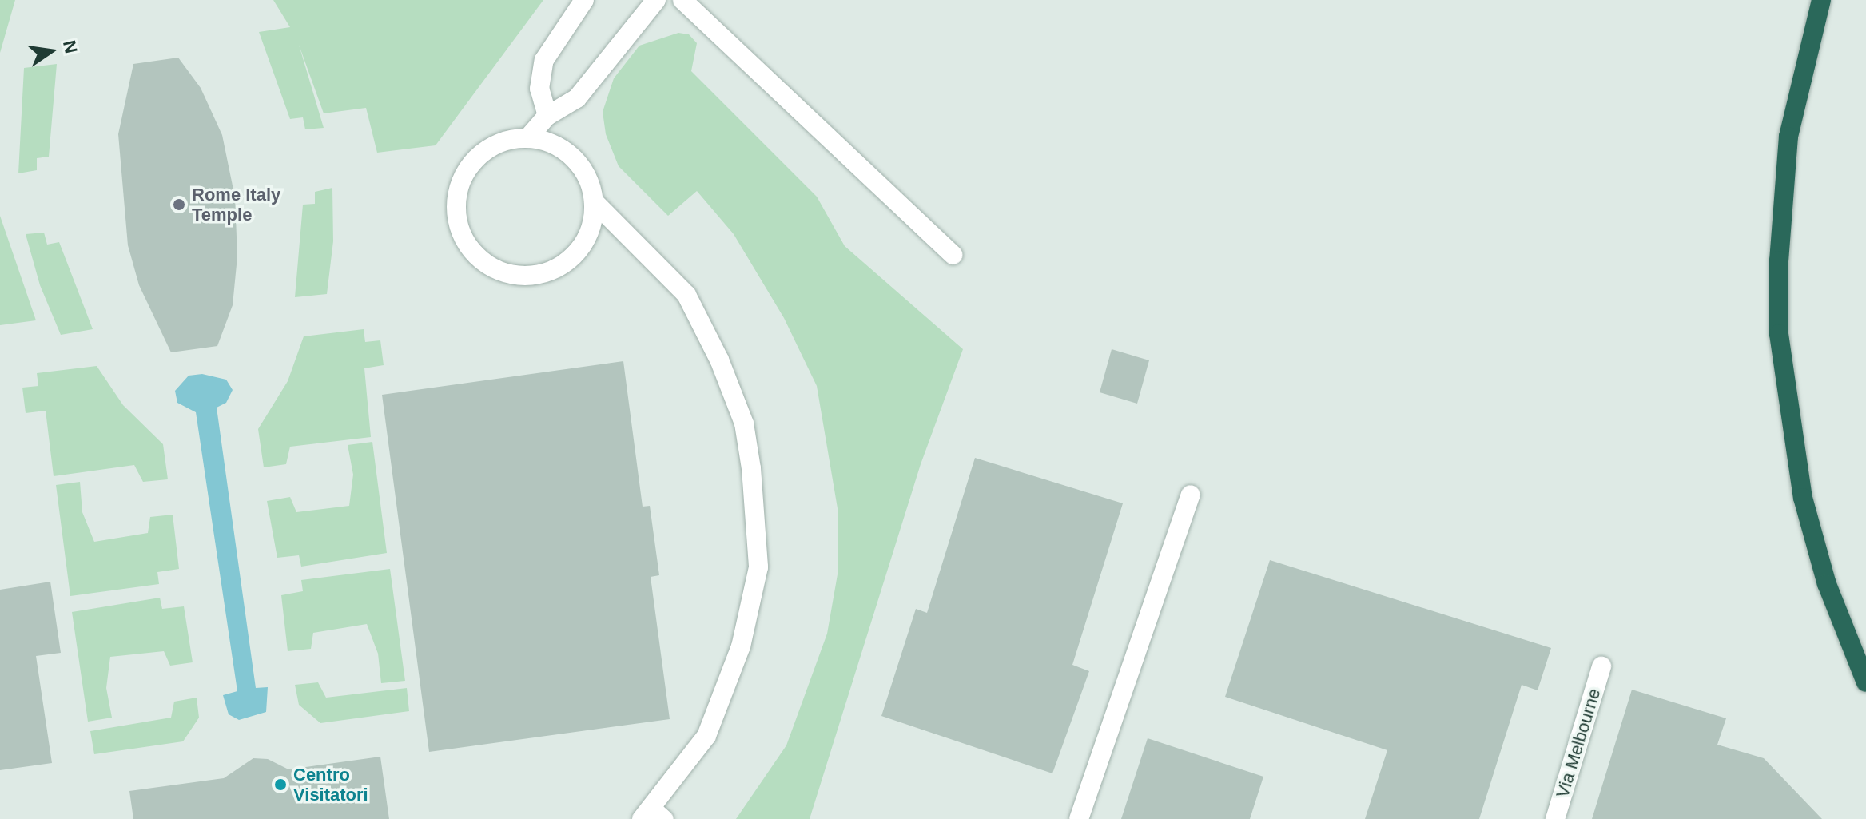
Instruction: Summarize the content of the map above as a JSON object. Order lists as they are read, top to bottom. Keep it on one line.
{"streets":{"street":["Via Melbourne"]},"places":["Rome Italy Temple","Centro Visitatori"],"north":"right"}
